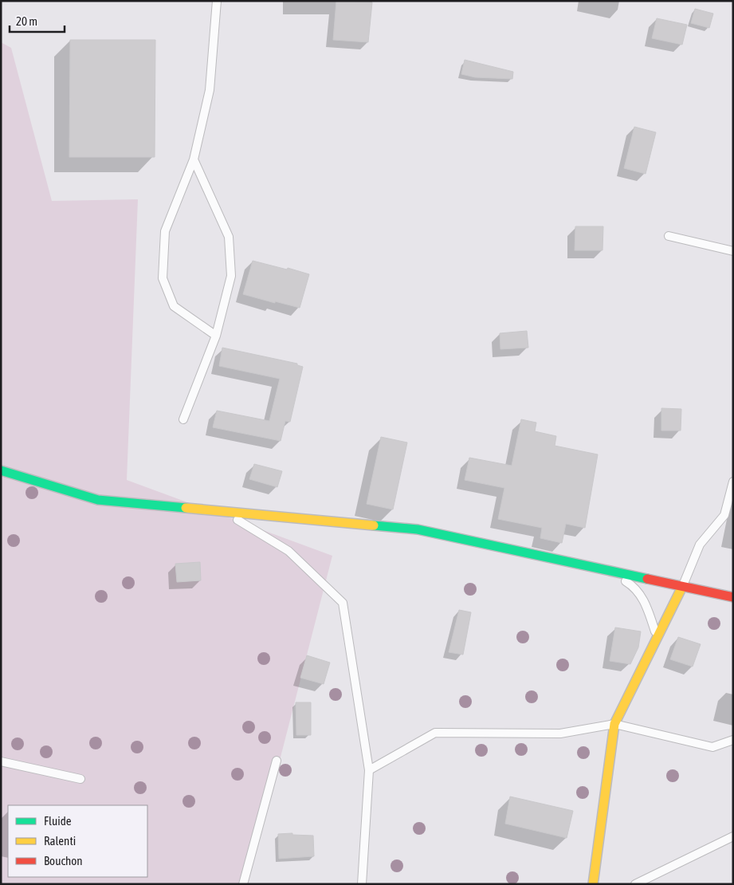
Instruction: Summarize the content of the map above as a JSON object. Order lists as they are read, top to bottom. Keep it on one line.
{"legend":["Fluide","Ralenti","Bouchon"],"scale_bar":"20 m"}
